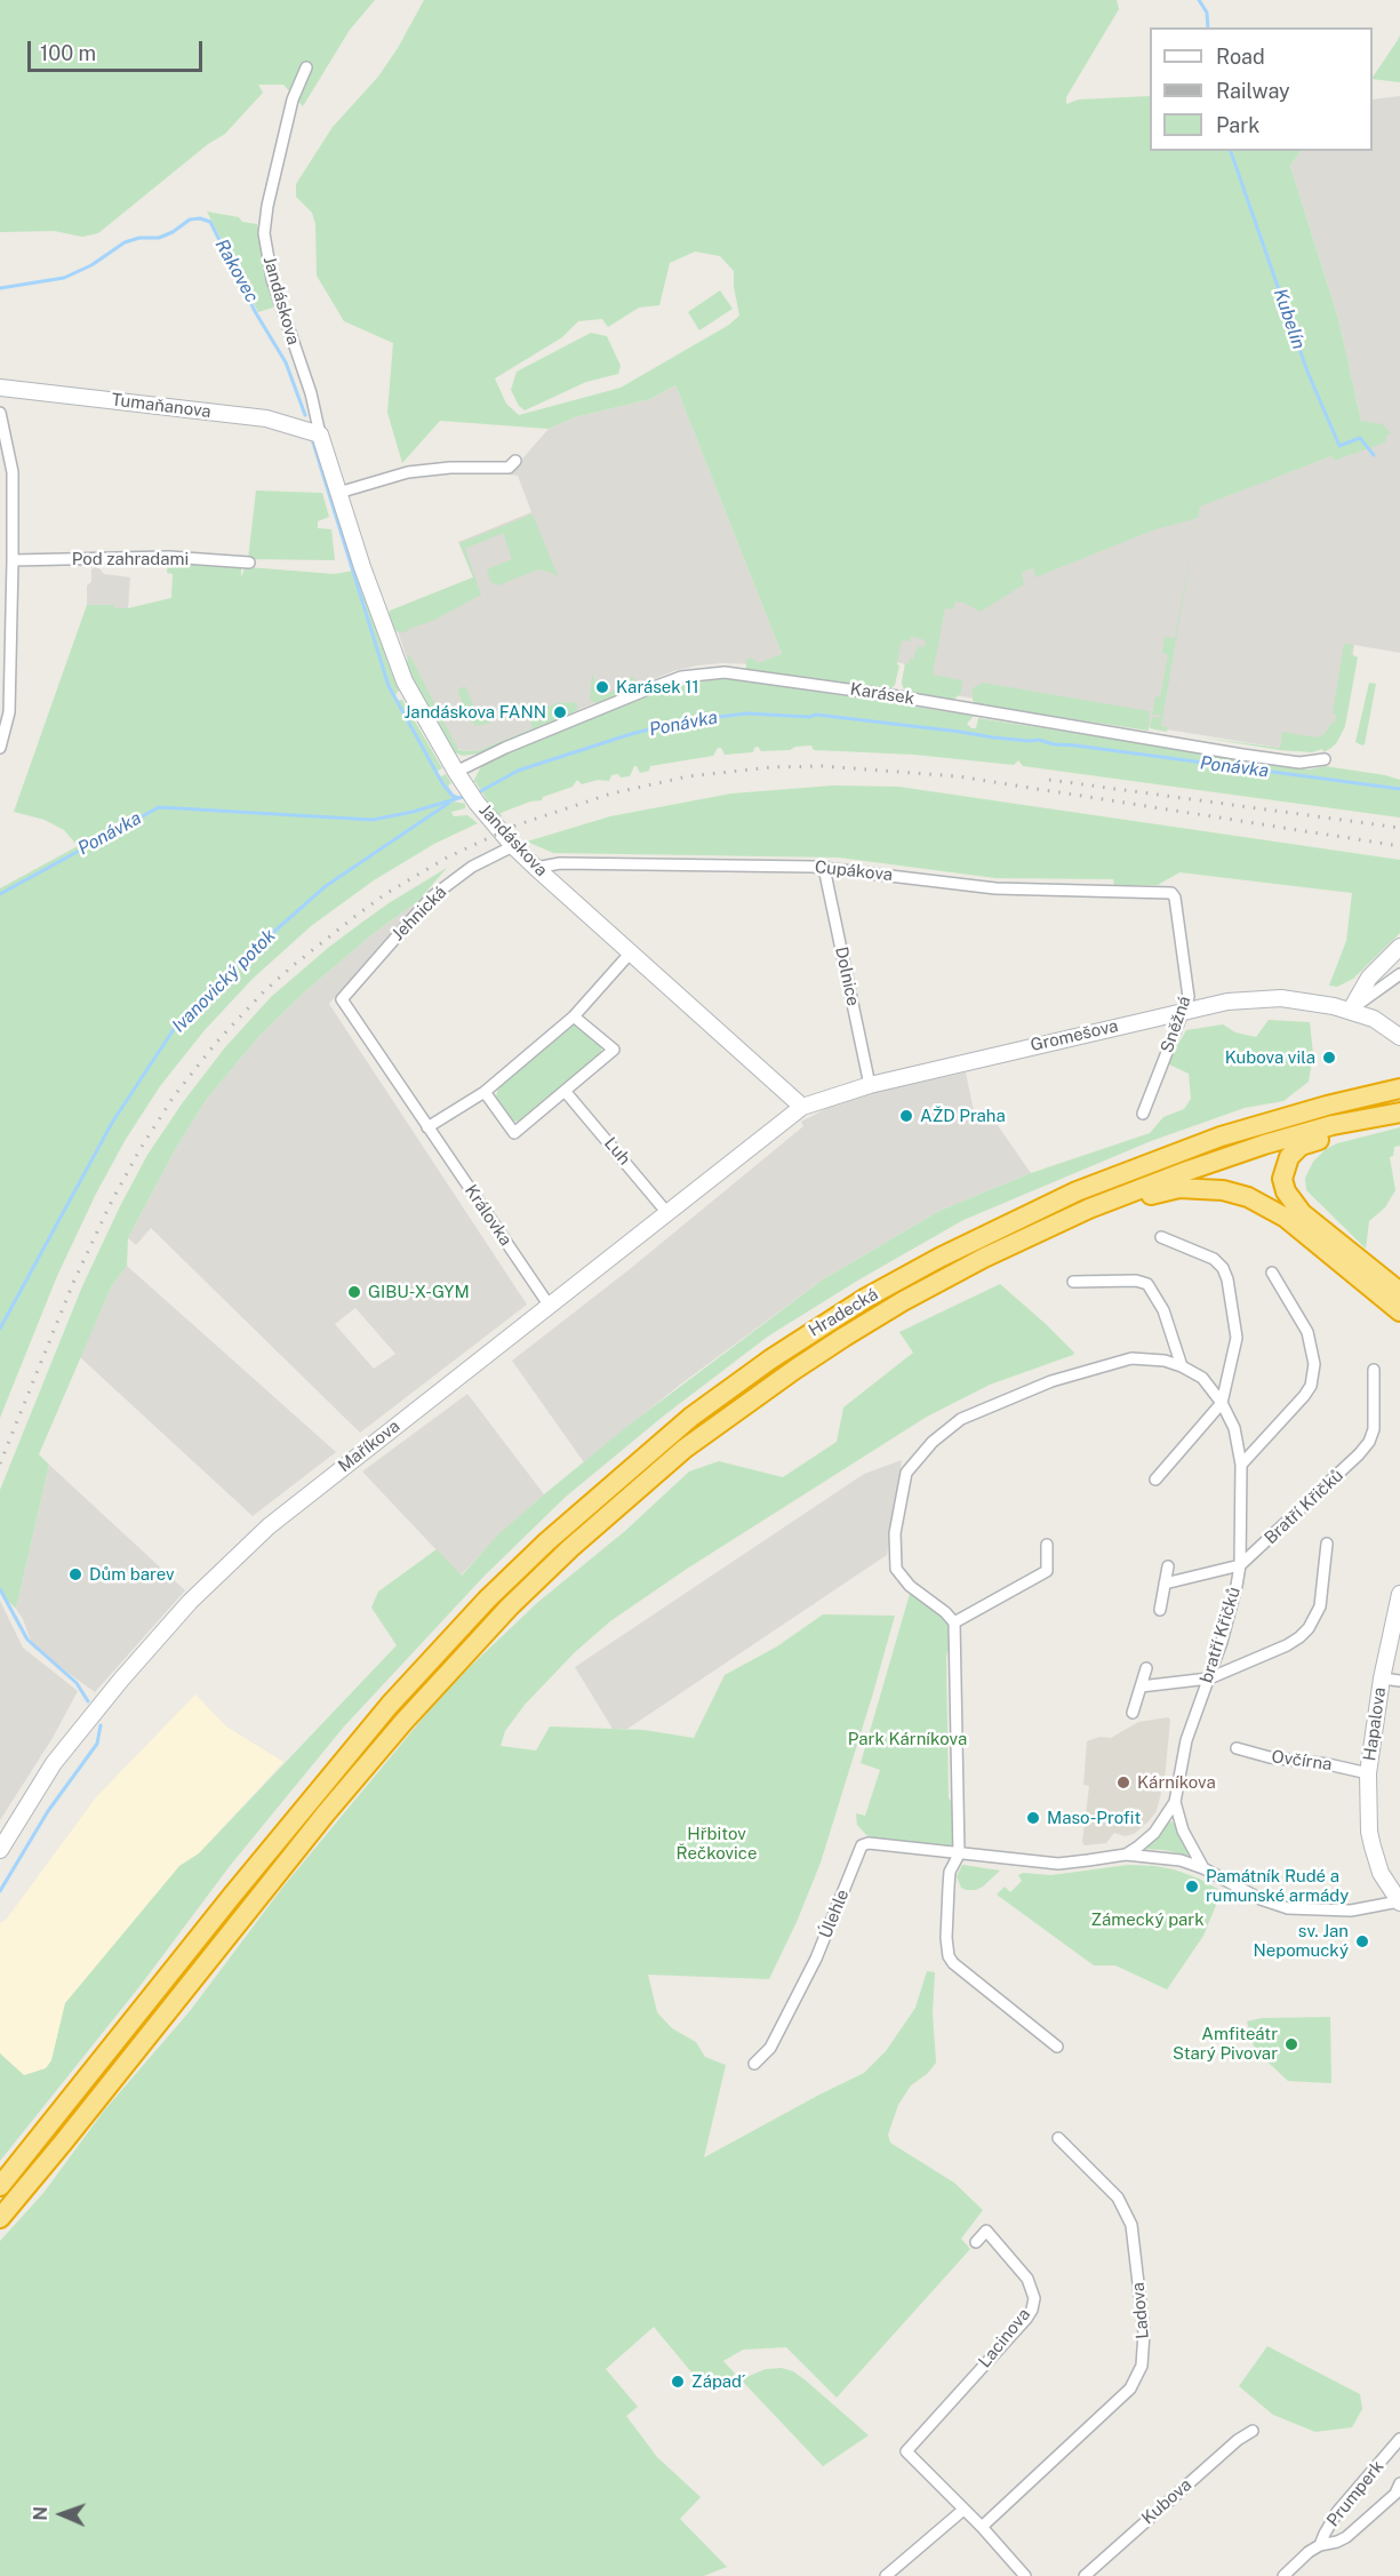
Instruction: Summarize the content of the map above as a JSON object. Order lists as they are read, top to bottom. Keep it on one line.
{"streets":{"highway":["Hradecká"],"street":["Jandáskova","Tumaňanova","Pod zahradami","Karásek","Cupákova","Jehnická","Dolnice","Sněžná","Gromešova","Luh","Královka","Maříkova","Bratří Křičků","bratří Křičků","Hapalova","Ovčírna","Úlehle","Ladova","Lacinova","Prumperk","Kubova"]},"crossings":[["Jandáskova","Tumaňanova"],["Jandáskova","Karásek"],["Jandáskova","Cupákova"],["Jandáskova","Jehnická"],["Jandáskova","Gromešova"],["Jandáskova","Maříkova"],["Cupákova","Dolnice"],["Cupákova","Sněžná"],["Jehnická","Královka"],["Dolnice","Gromešova"],["Sněžná","Gromešova"],["Gromešova","Maříkova"],["Luh","Maříkova"],["Královka","Maříkova"],["Bratří Křičků","bratří Křičků"],["Hapalova","Ovčírna"]],"water":["Rakovec","Kubelín","Ponávka","Ivanovický potok"],"parks":["Park Kárníkova","Hřbitov Řečkovice","Zámecký park"],"places":["Karásek 11","Jandáskova FANN","Kubova vila","AŽD Praha","GIBU-X-GYM","Dům barev","Kárníkova","Maso-Profit","Památník Rudé a rumunské armády","sv. Jan Nepomucký","Amfiteátr Starý Pivovar","Západ´"],"legend":["Road","Railway","Park"],"scale_bar":"100 m","north":"left"}
